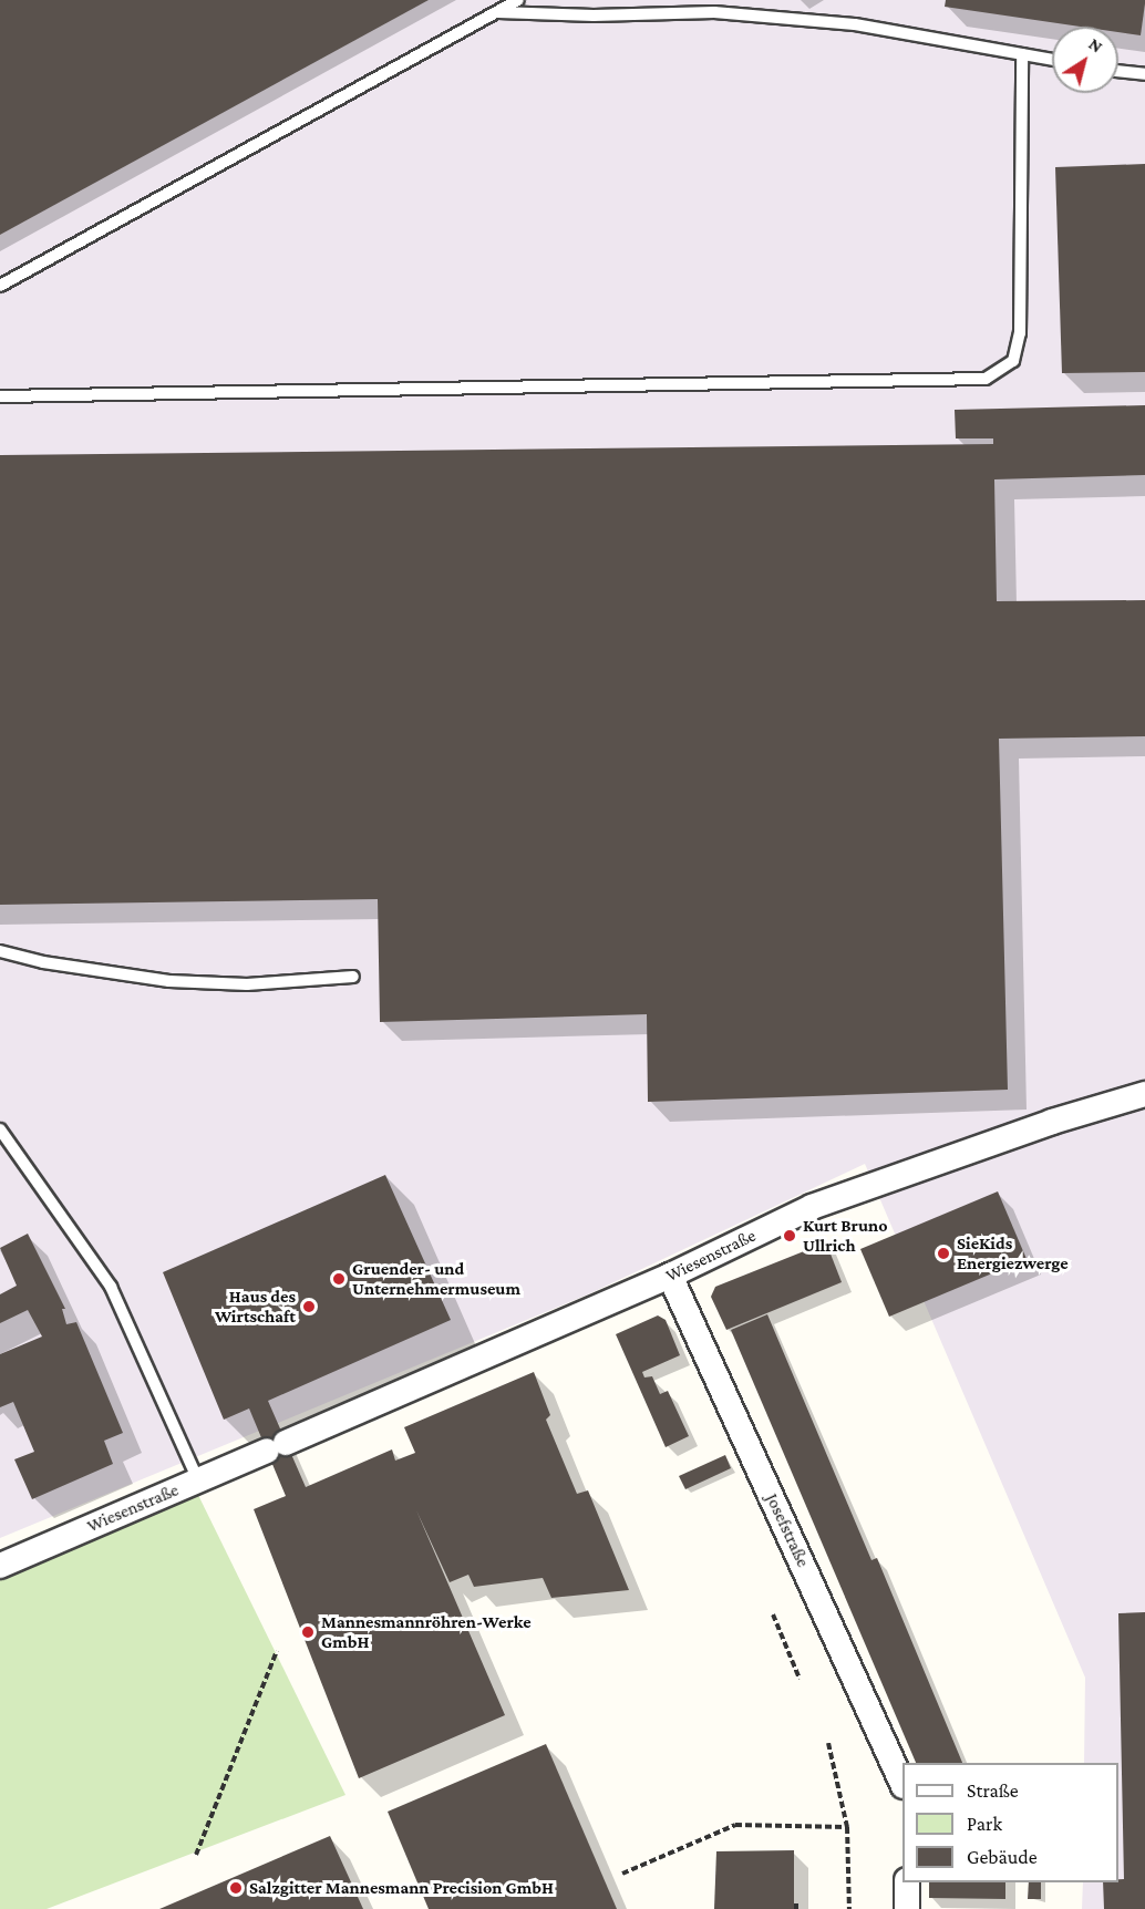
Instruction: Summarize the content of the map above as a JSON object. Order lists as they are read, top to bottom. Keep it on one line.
{"streets":{"street":["Wiesenstraße","Josefstraße"]},"crossings":[["Wiesenstraße","Josefstraße"]],"places":["Kurt Bruno Ullrich","SieKids Energiezwerge","Gruender- und Unternehmermuseum","Haus des Wirtschaft","Mannesmannröhren-Werke GmbH","Salzgitter Mannesmann Precision GmbH"],"legend":["Straße","Park","Gebäude"],"north":"top right"}
